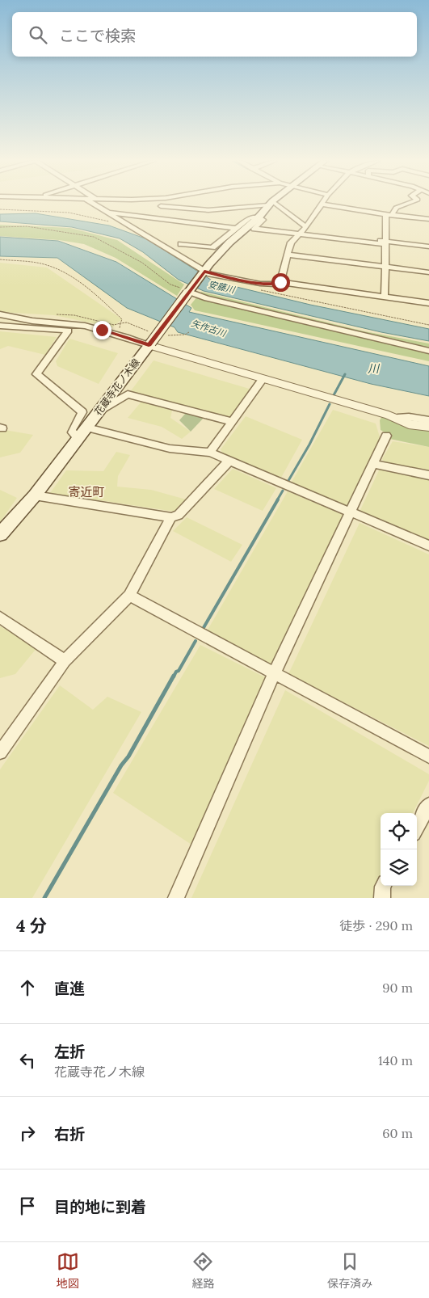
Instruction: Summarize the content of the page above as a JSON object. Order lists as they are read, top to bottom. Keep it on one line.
{"streets":{"main road":["花蔵寺花ノ木線"]},"districts":["寄近町"],"water":["安藤川","矢作古川","川"],"page":{"search":"ここで検索","heading":["4 分","徒歩 · 290 m"],"list":[["直進","90 m"],["左折","花蔵寺花ノ木線","140 m"],["右折","60 m"],"目的地に到着"],"nav":["地図","経路","保存済み"]}}
